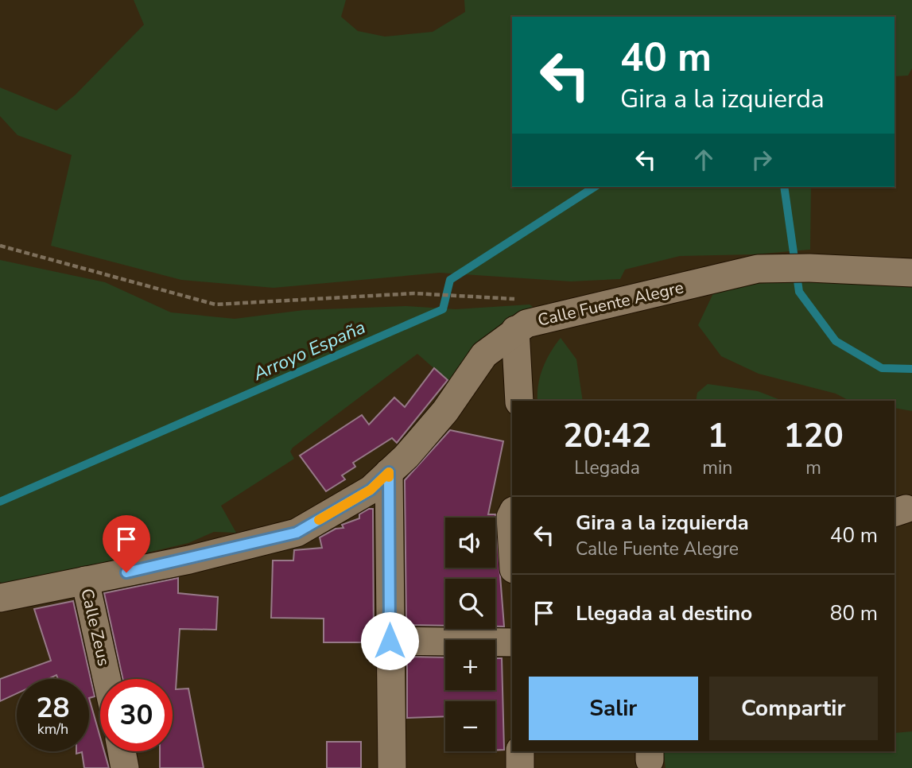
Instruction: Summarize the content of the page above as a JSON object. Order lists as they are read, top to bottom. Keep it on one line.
{"streets":{"street":["Calle Fuente Alegre","Calle Zeus"]},"crossings":[["Calle Fuente Alegre","Calle Zeus"]],"water":["Arroyo España"],"page":{"turn":["40 m","Gira a la izquierda"],"eta":["20:42","Llegada","1","min","120","m"],"list":[{"name":"Gira a la izquierda","note":"Calle Fuente Alegre","value":"40 m"},{"name":"Llegada al destino","value":"80 m"}],"map_buttons":["+","−"],"buttons":["Salir","Compartir"],"speed":"28 km/h","limit":"30"}}
